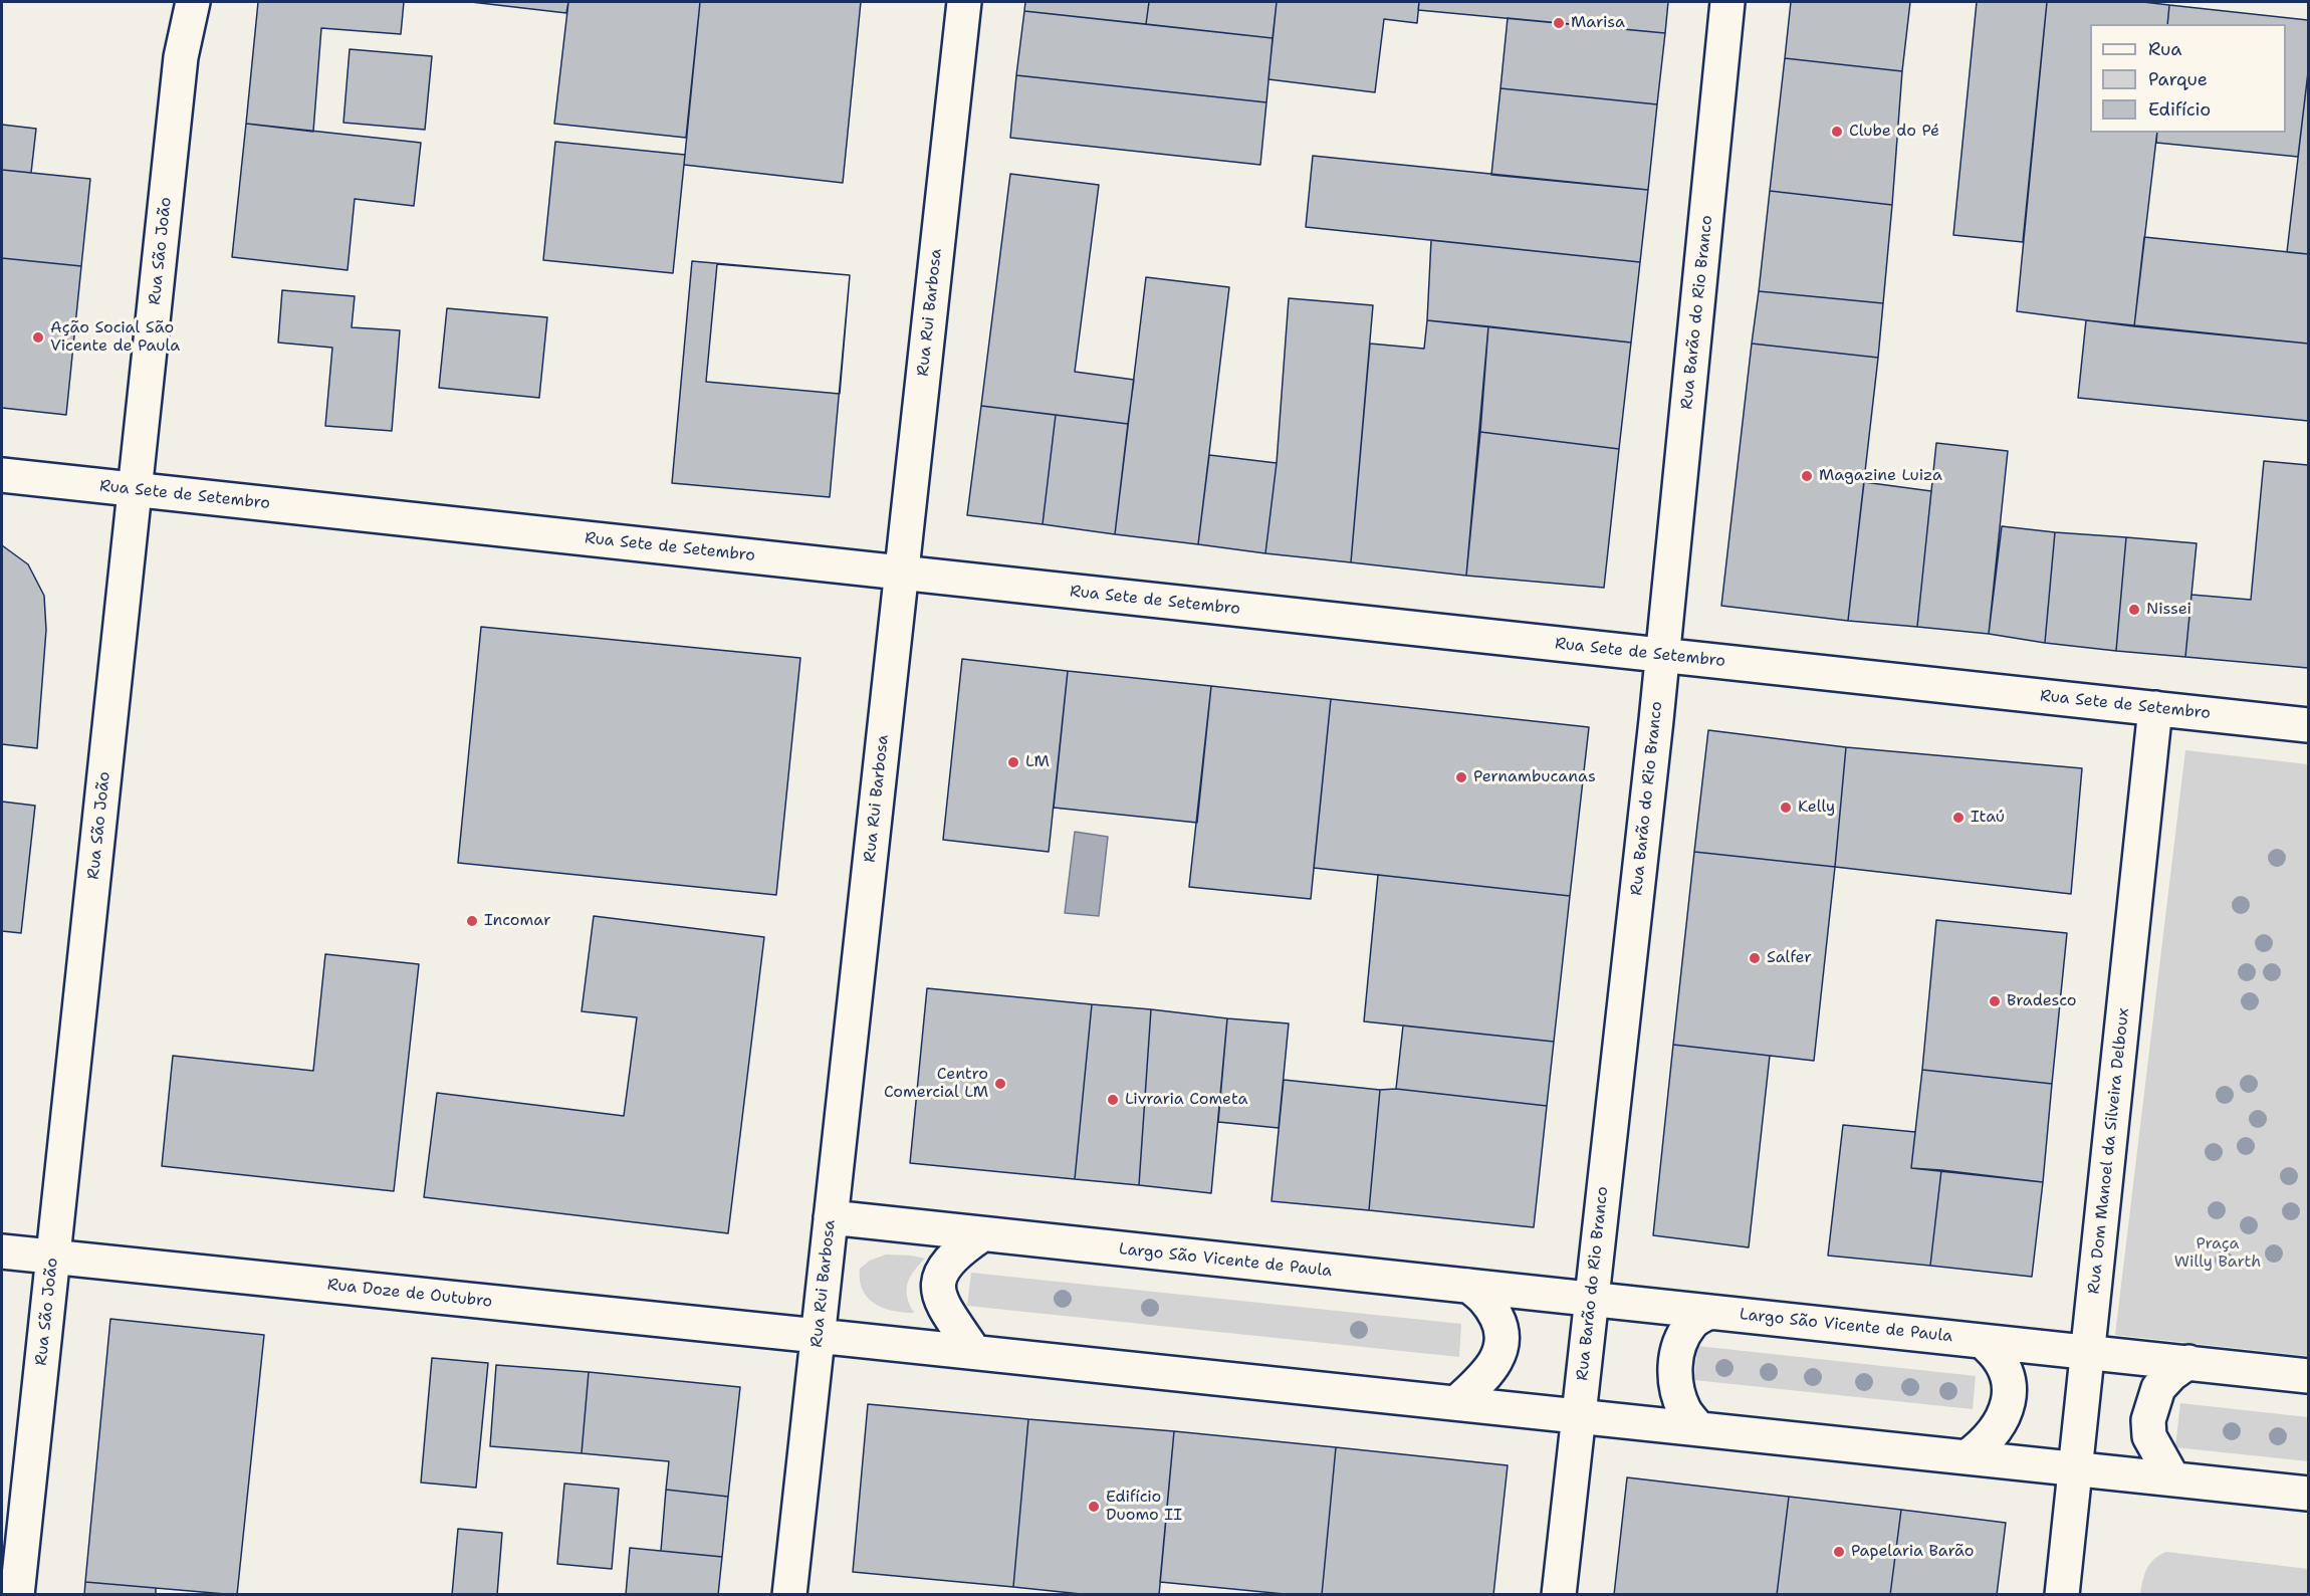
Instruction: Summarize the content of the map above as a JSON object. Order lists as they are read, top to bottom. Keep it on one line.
{"streets":{"street":["Rua São João","Rua Rui Barbosa","Rua Barão do Rio Branco","Rua Sete de Setembro","Rua Dom Manoel da Silveira Delboux","Largo São Vicente de Paula","Rua Doze de Outubro"]},"crossings":[["Rua São João","Rua Sete de Setembro"],["Rua São João","Rua Doze de Outubro"],["Rua Rui Barbosa","Rua Sete de Setembro"],["Rua Rui Barbosa","Largo São Vicente de Paula"],["Rua Rui Barbosa","Rua Doze de Outubro"],["Rua Barão do Rio Branco","Rua Sete de Setembro"],["Rua Barão do Rio Branco","Largo São Vicente de Paula"],["Rua Sete de Setembro","Rua Dom Manoel da Silveira Delboux"],["Rua Dom Manoel da Silveira Delboux","Largo São Vicente de Paula"]],"parks":["Praça Willy Barth"],"places":["Marisa","Clube do Pé","Ação Social São Vicente de Paula","Magazine Luiza","Nissei","LM","Pernambucanas","Kelly","Itaú","Incomar","Salfer","Bradesco","Centro Comercial LM","Livraria Cometa","Edifício Duomo II","Papelaria Barão"],"legend":["Rua","Parque","Edifício"]}
